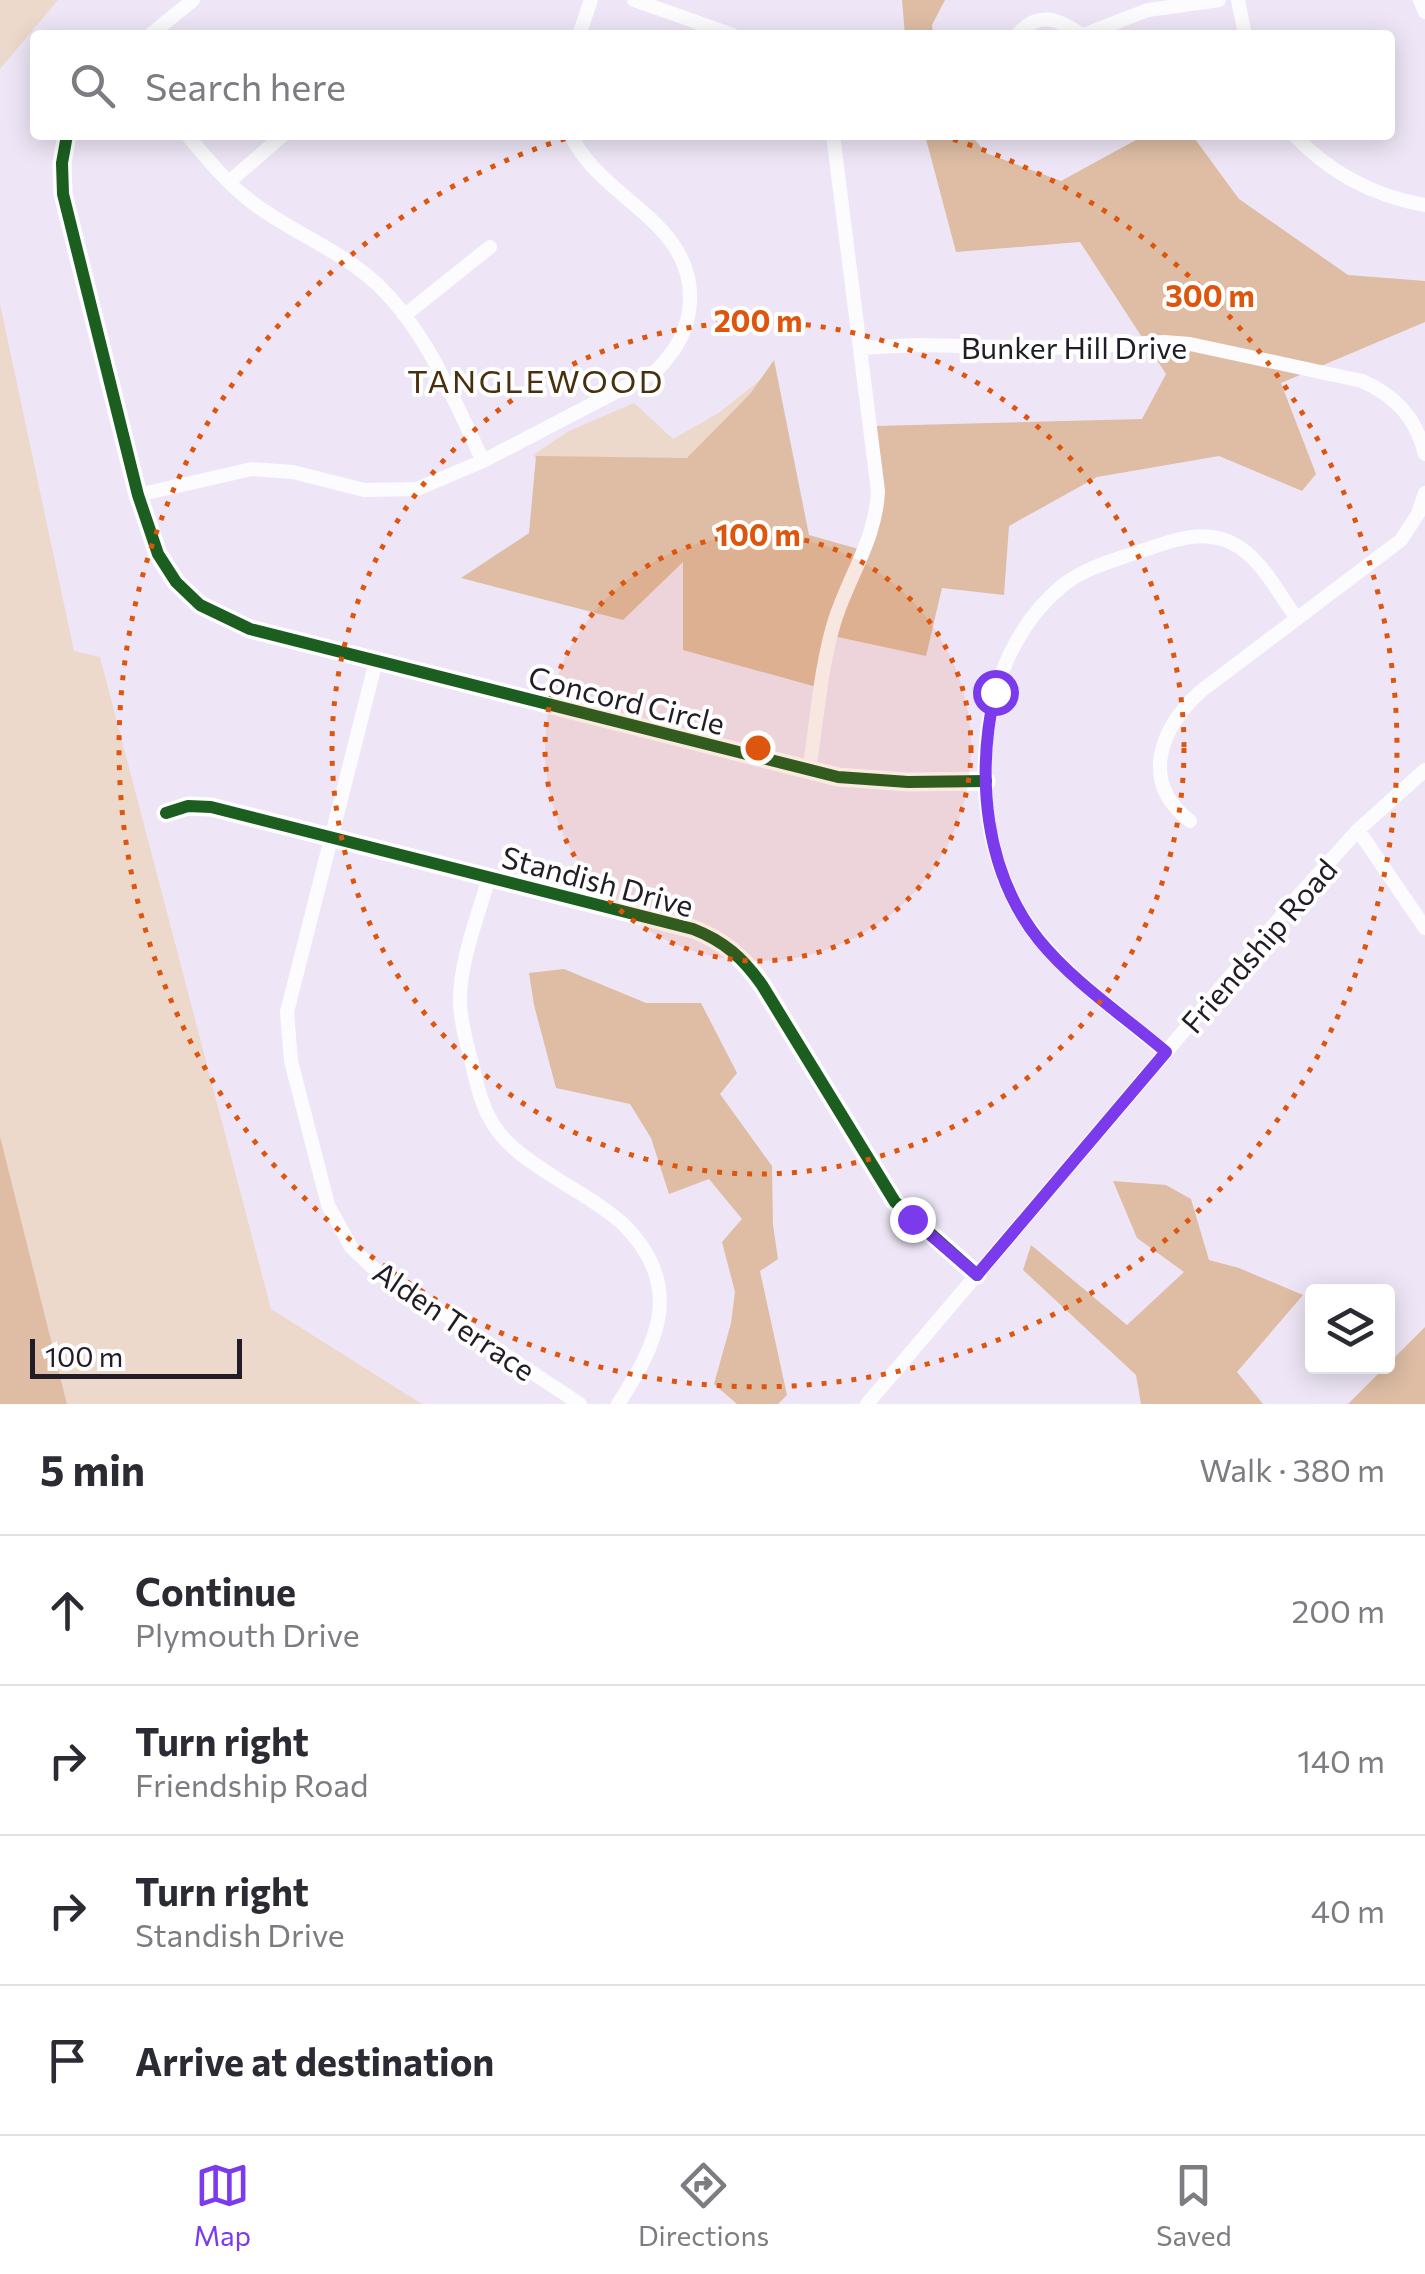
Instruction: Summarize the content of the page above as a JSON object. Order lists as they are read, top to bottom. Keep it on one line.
{"streets":{"street":["Bunker Hill Drive","Concord Circle","Standish Drive","Friendship Road","Alden Terrace"]},"crossings":[["Concord Circle","Alden Terrace"],["Standish Drive","Friendship Road"],["Standish Drive","Alden Terrace"]],"districts":["TANGLEWOOD"],"scale_bar":"100 m","page":{"search":"Search here","scale":"100 m","heading":["5 min","Walk · 380 m"],"list":[["Continue","Plymouth Drive","200 m"],["Turn right","Friendship Road","140 m"],["Turn right","Standish Drive","40 m"],"Arrive at destination"],"nav":["Map","Directions","Saved"]},"rings":["300 m","200 m","100 m"]}
